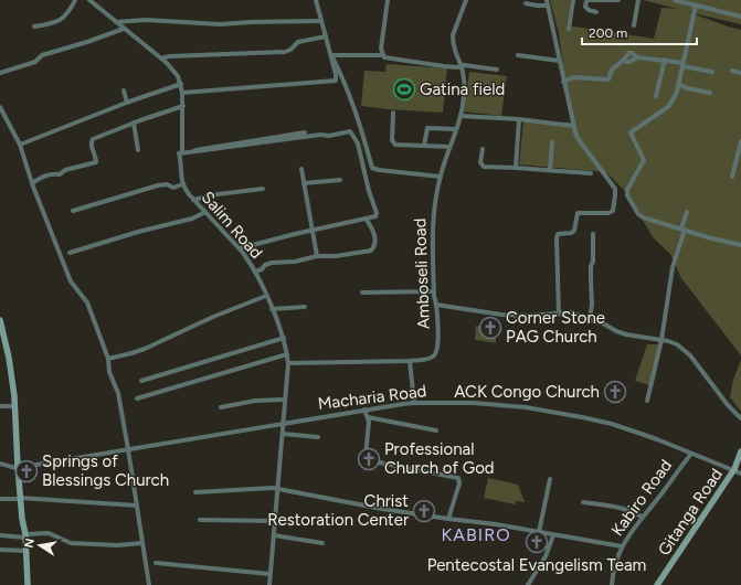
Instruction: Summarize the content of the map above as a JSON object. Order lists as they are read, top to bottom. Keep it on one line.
{"streets":{"street":["Salim Road","Amboseli Road","Macharia Road","Kabiro Road","Gitanga Road"]},"crossings":[["Salim Road","Amboseli Road"],["Salim Road","Macharia Road"],["Macharia Road","Kabiro Road"],["Macharia Road","Gitanga Road"]],"districts":["KABIRO"],"places":{"sports":["Gatina field"],"church":["Corner Stone PAG Church","ACK Congo Church","Professional Church of God","Springs of Blessings Church","Christ Restoration Center","Pentecostal Evangelism Team"]},"scale_bar":"200 m","north":"left"}
